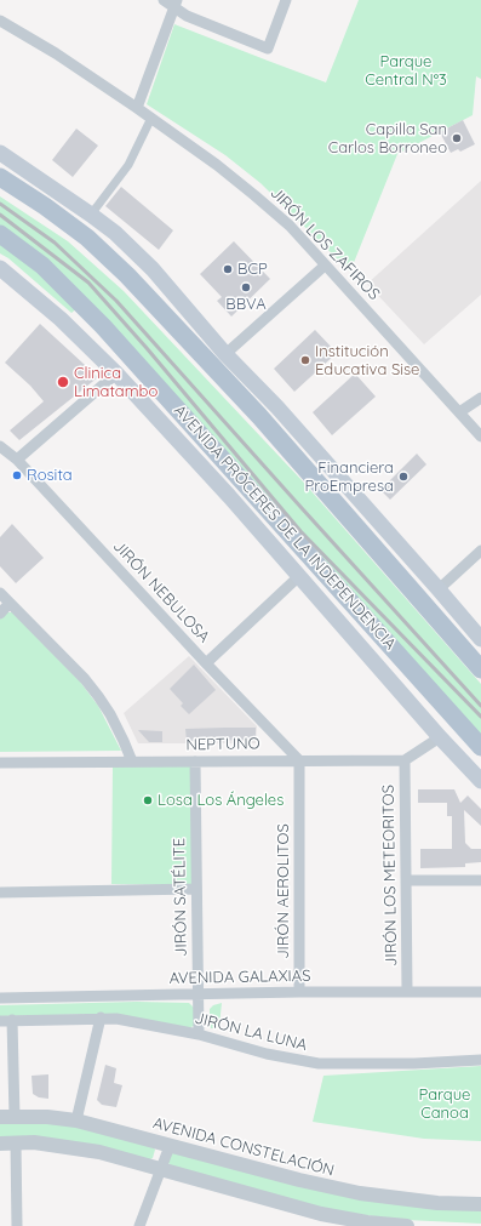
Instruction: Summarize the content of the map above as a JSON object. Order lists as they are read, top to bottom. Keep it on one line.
{"streets":{"main road":["AVENIDA PRÓCERES DE LA INDEPENDENCIA"],"street":["JIRÓN LOS ZAFIROS","JIRÓN NEBULOSA","NEPTUNO","JIRÓN LOS METEORITOS","JIRÓN AEROLITOS","JIRÓN SATÉLITE","AVENIDA GALAXIAS","JIRÓN LA LUNA","AVENIDA CONSTELACIÓN"]},"crossings":[["JIRÓN NEBULOSA","NEPTUNO"],["JIRÓN NEBULOSA","JIRÓN AEROLITOS"],["NEPTUNO","JIRÓN LOS METEORITOS"],["NEPTUNO","JIRÓN AEROLITOS"],["NEPTUNO","JIRÓN SATÉLITE"],["JIRÓN LOS METEORITOS","AVENIDA GALAXIAS"],["JIRÓN AEROLITOS","AVENIDA GALAXIAS"],["JIRÓN SATÉLITE","AVENIDA GALAXIAS"],["JIRÓN SATÉLITE","JIRÓN LA LUNA"]],"parks":["Parque Central N°3","Parque Canoa"],"places":["Capilla San Carlos Borroneo","BCP","BBVA","Institución Educativa Sise","Clinica Limatambo","Rosita","Financiera ProEmpresa","Losa Los Ángeles"]}
